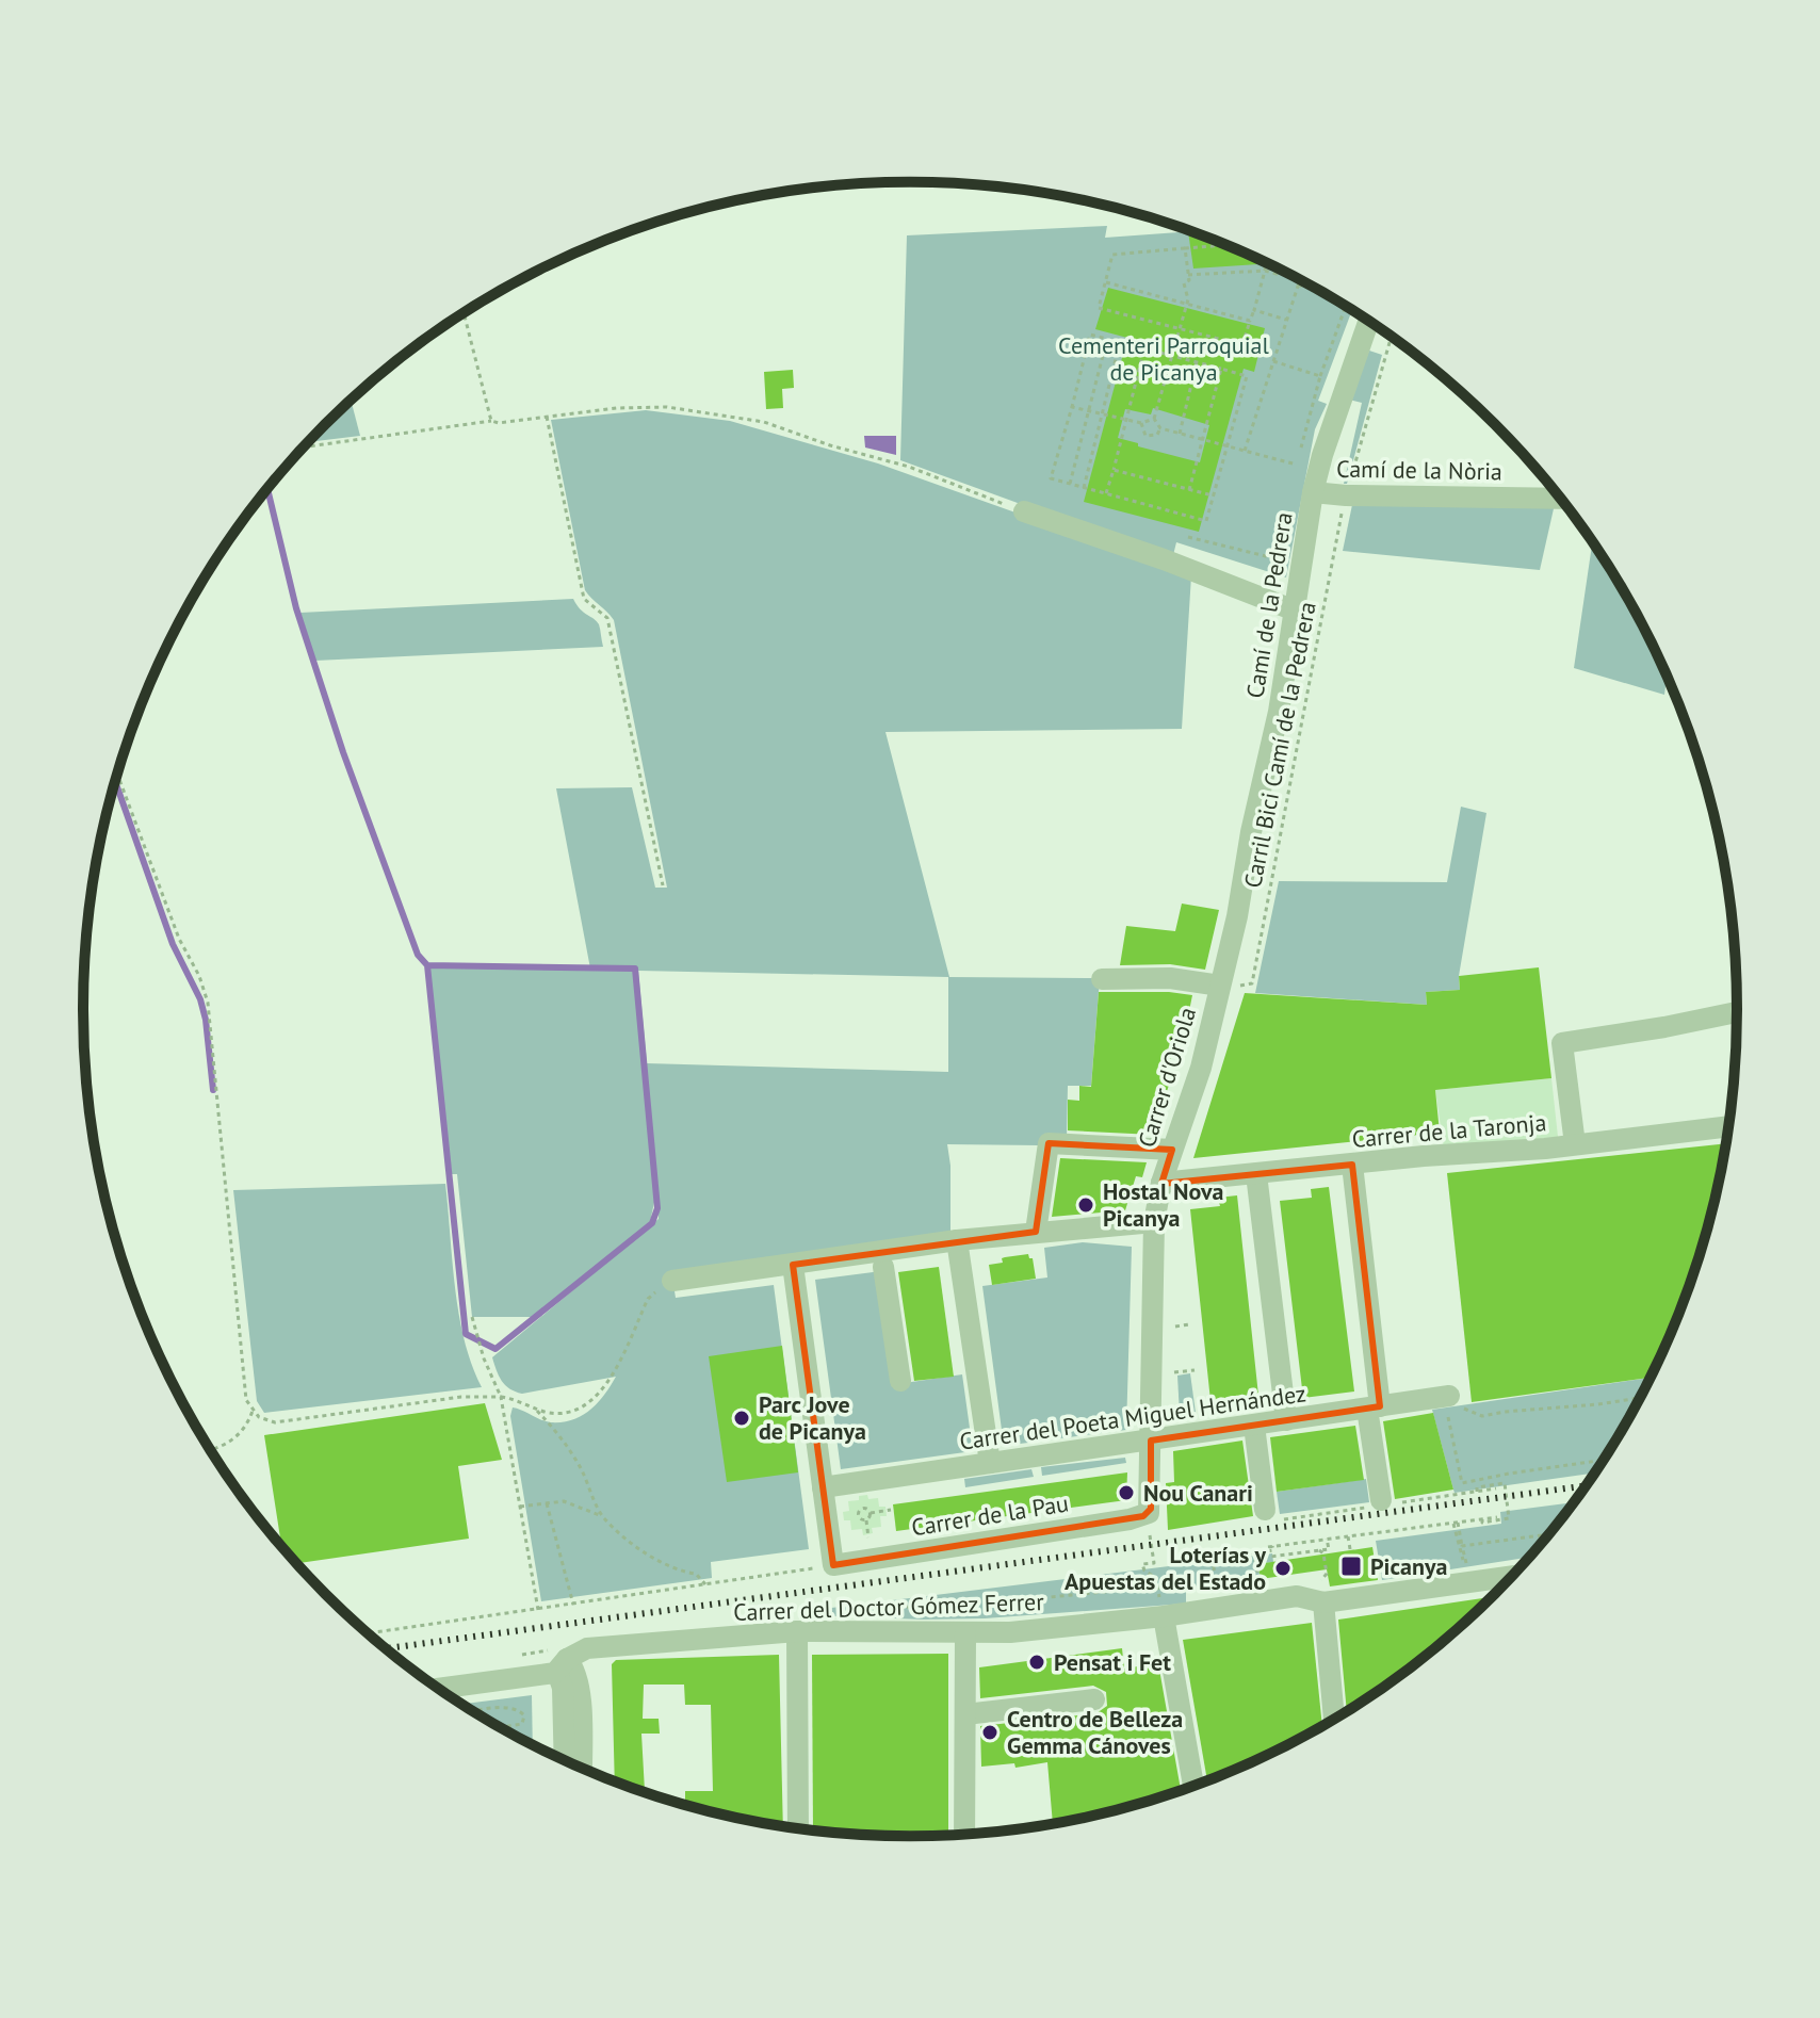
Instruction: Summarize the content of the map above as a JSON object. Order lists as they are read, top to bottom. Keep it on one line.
{"streets":{"street":["Camí de la Nòria","Camí de la Pedrera","Carrer d'Oriola","Carrer de la Taronja","Carrer del Poeta Miguel Hernández","Carrer de la Pau","Carrer del Doctor Gómez Ferrer"],"path":["Carril Bici Camí de la Pedrera"]},"crossings":[["Camí de la Nòria","Camí de la Pedrera"],["Camí de la Pedrera","Carrer d'Oriola"],["Carril Bici Camí de la Pedrera","Carrer d'Oriola"],["Carrer d'Oriola","Carrer de la Taronja"],["Carrer d'Oriola","Carrer del Poeta Miguel Hernández"],["Carrer d'Oriola","Carrer de la Pau"]],"parks":["Cementeri Parroquial de Picanya"],"places":{"other":["Hostal Nova Picanya","Parc Jove de Picanya","Nou Canari","Loterías y Apuestas del Estado","Pensat i Fet","Centro de Belleza Gemma Cánoves"],"transit":["Picanya"]}}
